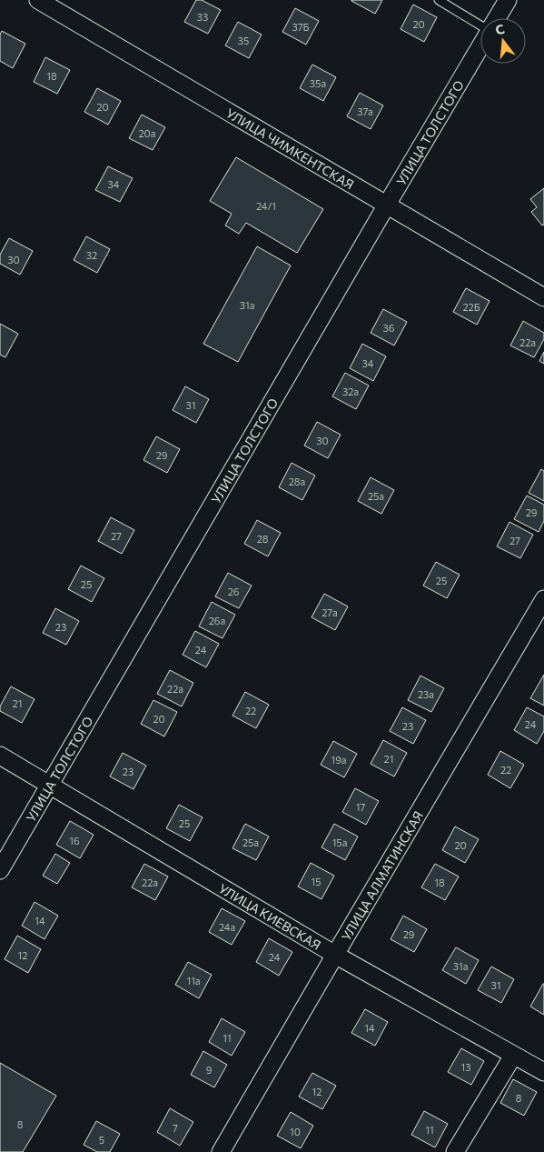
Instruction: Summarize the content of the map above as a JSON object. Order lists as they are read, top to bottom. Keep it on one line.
{"streets":{"street":["УЛИЦА ТОЛСТОГО","УЛИЦА ЧИМКЕНТСКАЯ","УЛИЦА АЛМАТИНСКАЯ","УЛИЦА КИЕВСКАЯ"]},"crossings":[["УЛИЦА ТОЛСТОГО","УЛИЦА ЧИМКЕНТСКАЯ"],["УЛИЦА ТОЛСТОГО","УЛИЦА КИЕВСКАЯ"],["УЛИЦА АЛМАТИНСКАЯ","УЛИЦА КИЕВСКАЯ"]],"house_numbers":["33","20","37Б","35","18","35а","20","37а","20а","34","24/1","32","30","31а","22Б","36","22а","34","32а","31","30","29","28а","25а","29","27","28","27","25","25","26","27а","26а","23","24","22а","23а","21","22","20","24","23","21","19а","22","23","17","25","16","25а","15а","20","15","22а","18","14","24а","29","12","24","31а","11а","31","14","11","13","9","12","8","8","7","11","10","5"],"north":"top"}
